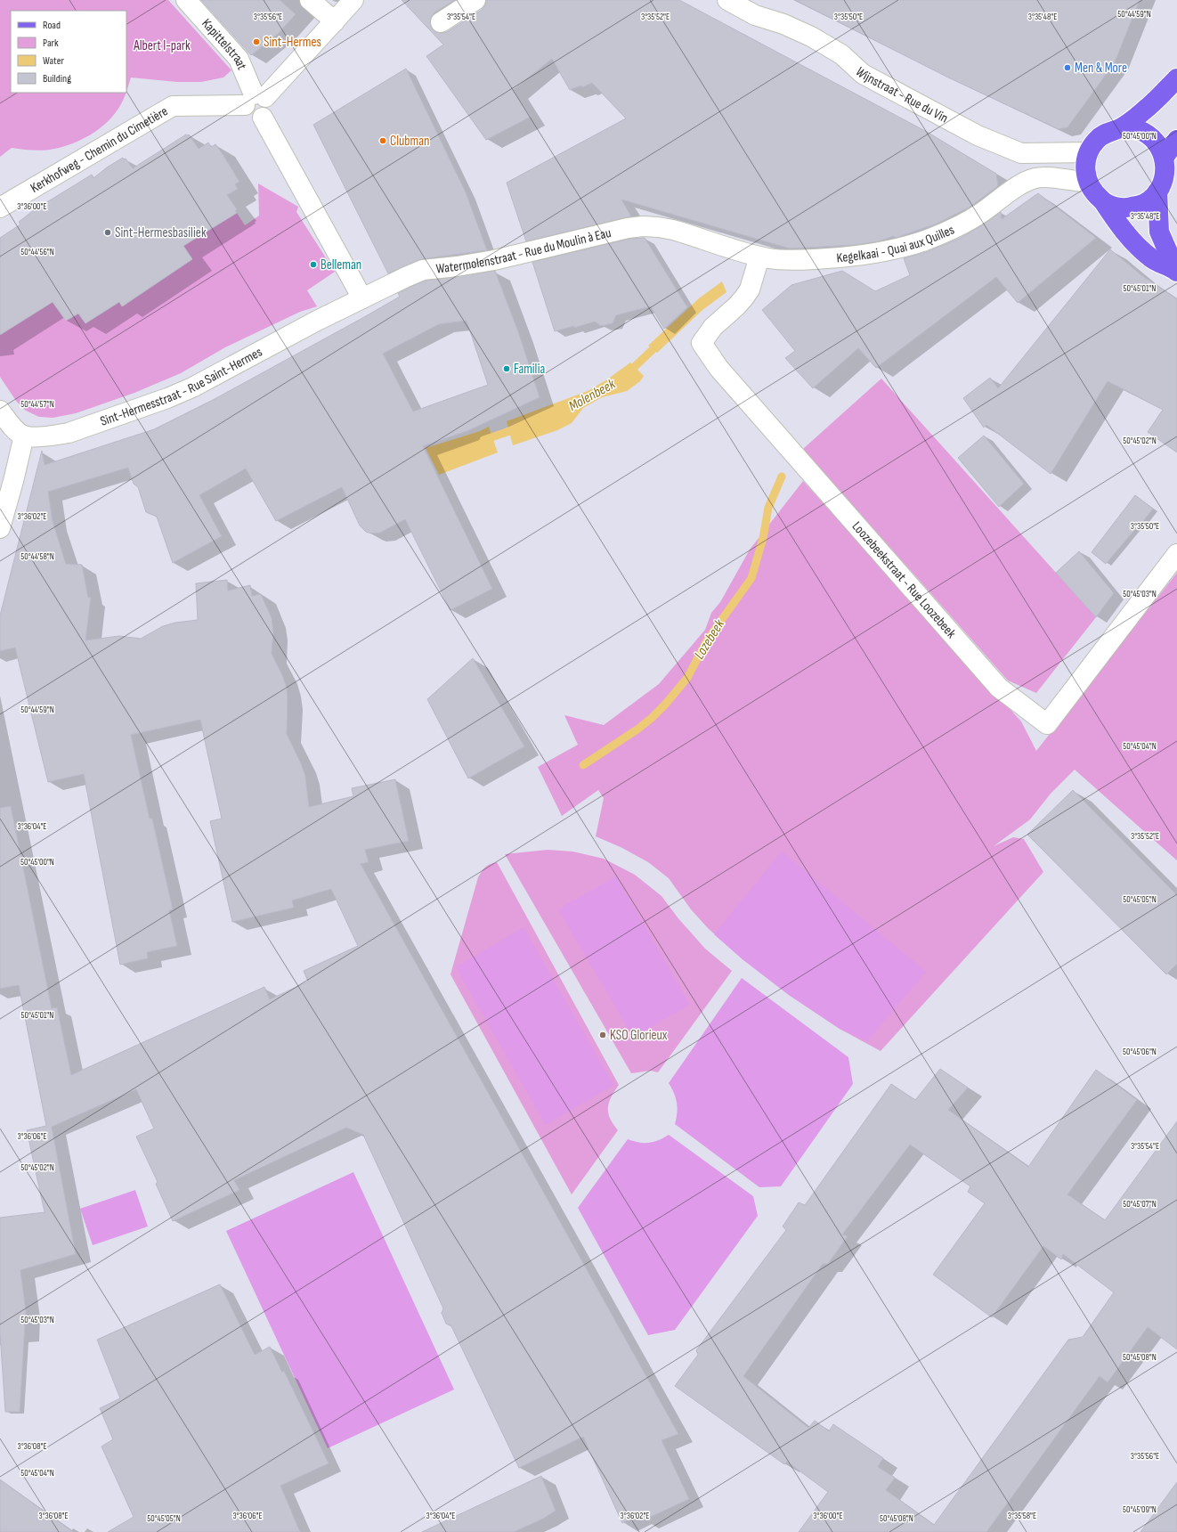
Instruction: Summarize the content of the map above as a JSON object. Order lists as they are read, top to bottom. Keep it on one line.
{"streets":{"street":["Kapittelstraat","Wijnstraat - Rue du Vin","Kerkhofweg - Chemin du Cimetière","Kegelkaai - Quai aux Quilles","Watermolenstraat - Rue du Moulin à Eau","Sint-Hermesstraat - Rue Saint-Hermes","Loozebeekstraat - Rue Loozebeek"]},"crossings":[["Kapittelstraat","Kerkhofweg - Chemin du Cimetière"],["Kapittelstraat","Watermolenstraat - Rue du Moulin à Eau"],["Kapittelstraat","Sint-Hermesstraat - Rue Saint-Hermes"],["Wijnstraat - Rue du Vin","Kegelkaai - Quai aux Quilles"],["Kegelkaai - Quai aux Quilles","Watermolenstraat - Rue du Moulin à Eau"],["Kegelkaai - Quai aux Quilles","Loozebeekstraat - Rue Loozebeek"],["Watermolenstraat - Rue du Moulin à Eau","Sint-Hermesstraat - Rue Saint-Hermes"]],"water":["Molenbeek","Lozebeek"],"parks":["Albert I-park"],"places":["Sint-Hermes","Men & More","Clubman","Sint-Hermesbasiliek","Belleman","Familia","KSO Glorieux"],"legend":["Road","Park","Water","Building"],"coordinates":["50°44'59\"N","3°35'56\"E","3°35'54\"E","3°35'52\"E","3°35'50\"E","3°35'48\"E","50°45'00\"N","3°36'00\"E","50°44'56\"N","50°45'01\"N","50°44'57\"N","50°45'02\"N","3°36'02\"E","50°44'58\"N","50°45'03\"N","50°45'04\"N","3°36'04\"E","50°45'05\"N","50°45'06\"N","3°36'06\"E","50°45'07\"N","50°45'08\"N","3°36'08\"E","50°45'09\"N","3°35'58\"E"]}
